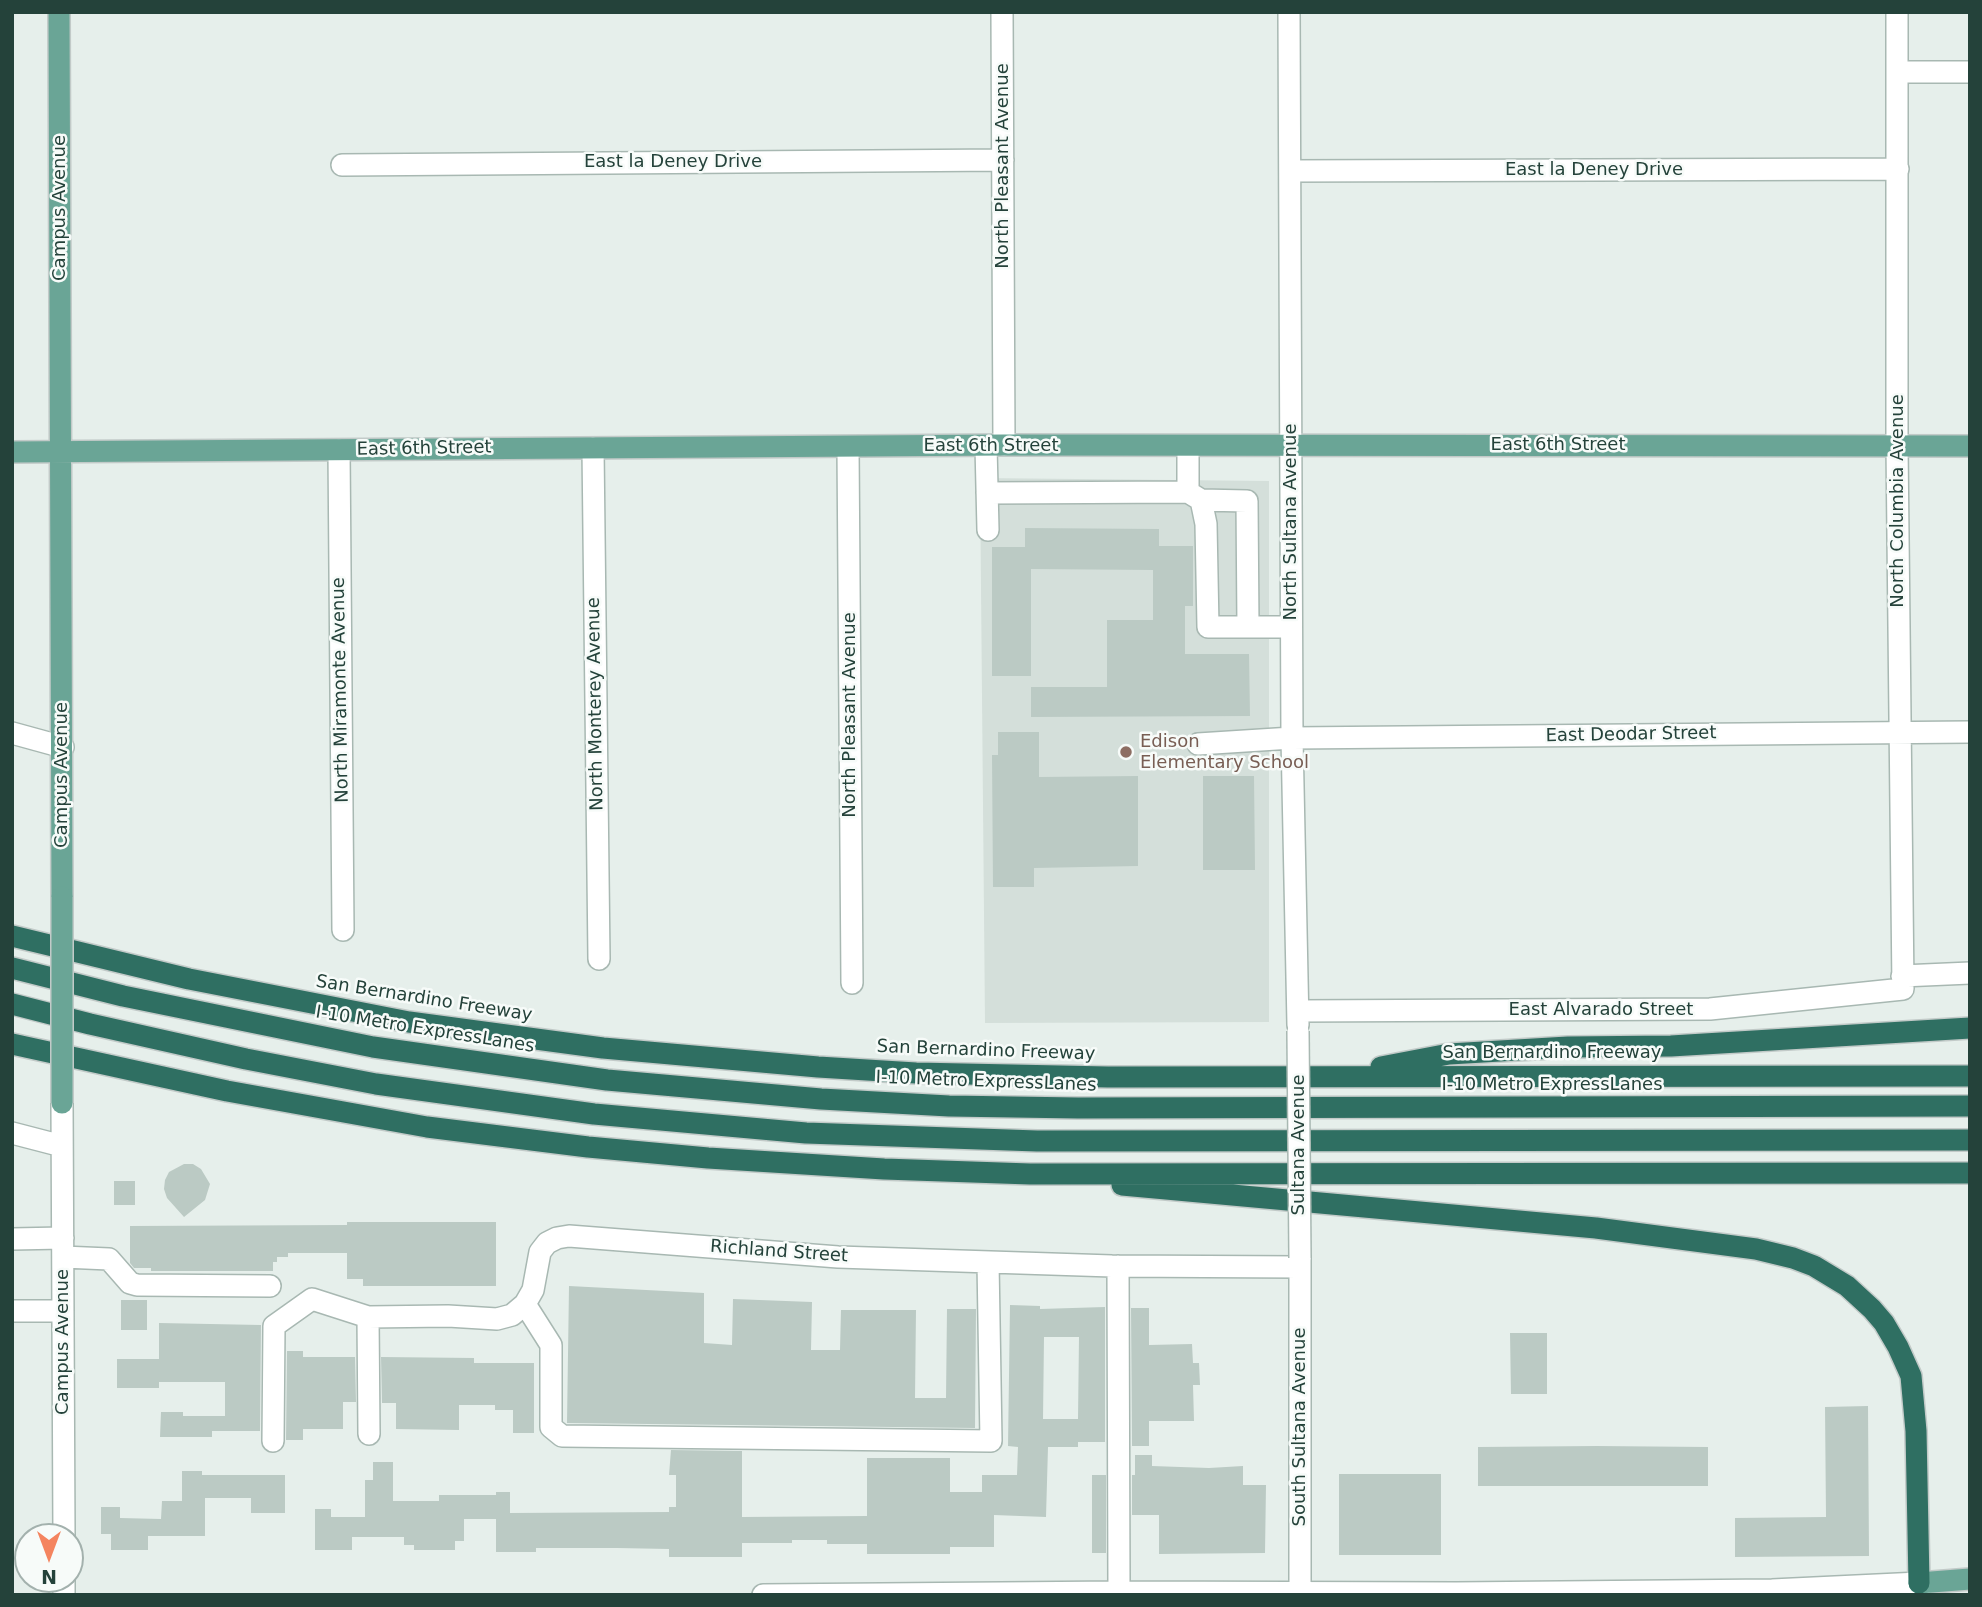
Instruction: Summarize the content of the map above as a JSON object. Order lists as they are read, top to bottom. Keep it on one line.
{"streets":{"highway":["San Bernardino Freeway","I-10 Metro ExpressLanes"],"main road":["Campus Avenue","East 6th Street"],"street":["East la Deney Drive","North Pleasant Avenue","North Columbia Avenue","North Sultana Avenue","North Miramonte Avenue","North Monterey Avenue","East Deodar Street","East Alvarado Street","Sultana Avenue","Richland Street","South Sultana Avenue"]},"crossings":[["East la Deney Drive","North Pleasant Avenue"],["East la Deney Drive","North Columbia Avenue"],["East la Deney Drive","North Sultana Avenue"],["North Pleasant Avenue","East 6th Street"],["Campus Avenue","East 6th Street"],["East 6th Street","North Columbia Avenue"],["East 6th Street","North Sultana Avenue"],["East 6th Street","North Miramonte Avenue"],["East 6th Street","North Monterey Avenue"],["North Columbia Avenue","East Deodar Street"],["North Columbia Avenue","East Alvarado Street"],["North Sultana Avenue","East Deodar Street"],["North Sultana Avenue","East Alvarado Street"],["North Sultana Avenue","Sultana Avenue"],["East Alvarado Street","Sultana Avenue"],["Sultana Avenue","Richland Street"],["Sultana Avenue","South Sultana Avenue"],["Richland Street","South Sultana Avenue"]],"places":["Edison Elementary School"],"north":"bottom"}
